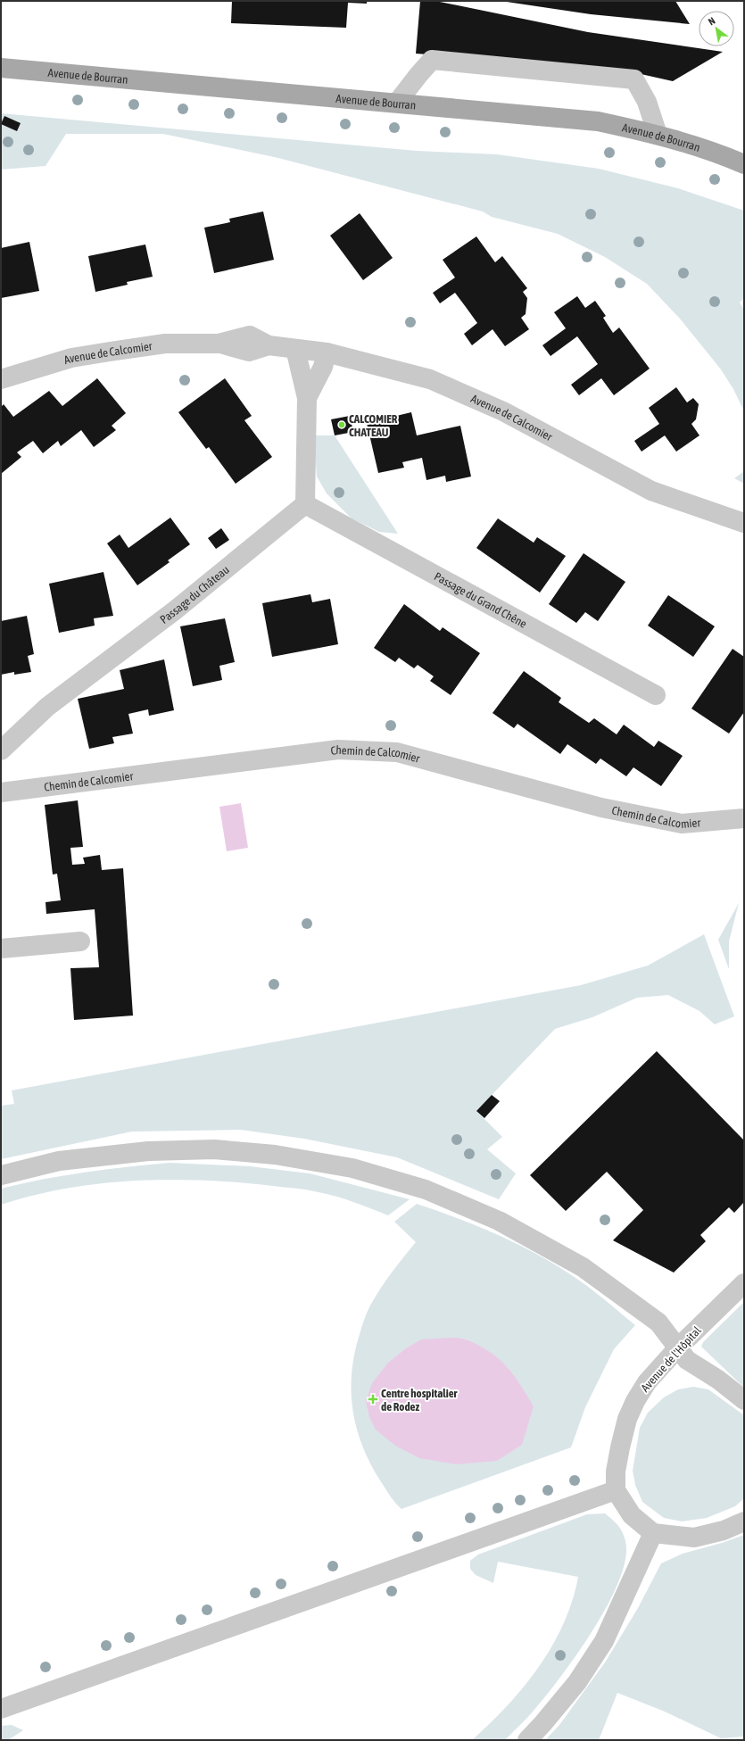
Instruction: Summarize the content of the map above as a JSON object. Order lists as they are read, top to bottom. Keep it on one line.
{"streets":{"main road":["Avenue de Bourran"],"street":["Avenue de Calcomier","Passage du Château","Passage du Grand Chêne","Chemin de Calcomier","Avenue de l'Hôpital"]},"crossings":[["Passage du Château","Passage du Grand Chêne"]],"places":{"other":["CALCOMIER CHATEAU"],"health":["Centre hospitalier de Rodez"]},"north":"top left"}
